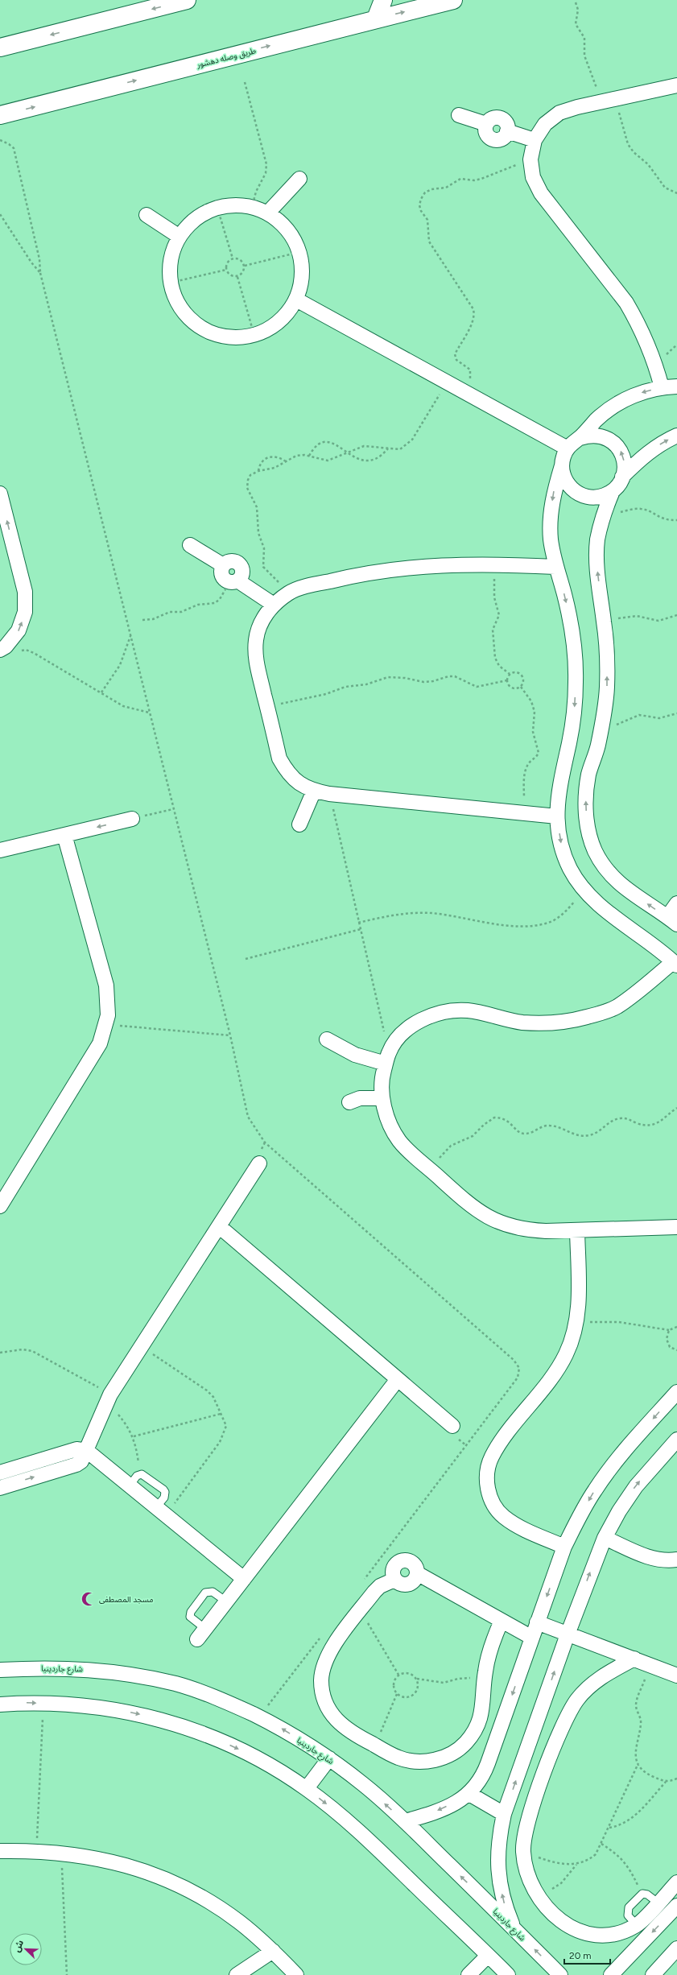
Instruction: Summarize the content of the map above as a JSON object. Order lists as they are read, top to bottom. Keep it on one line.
{"streets":{"main road":["طريق وصله دهشور"],"street":["شارع جاردينيا"]},"places":{"mosque":["مسجد المصطفى"]},"scale_bar":"20 m","north":"top left"}
